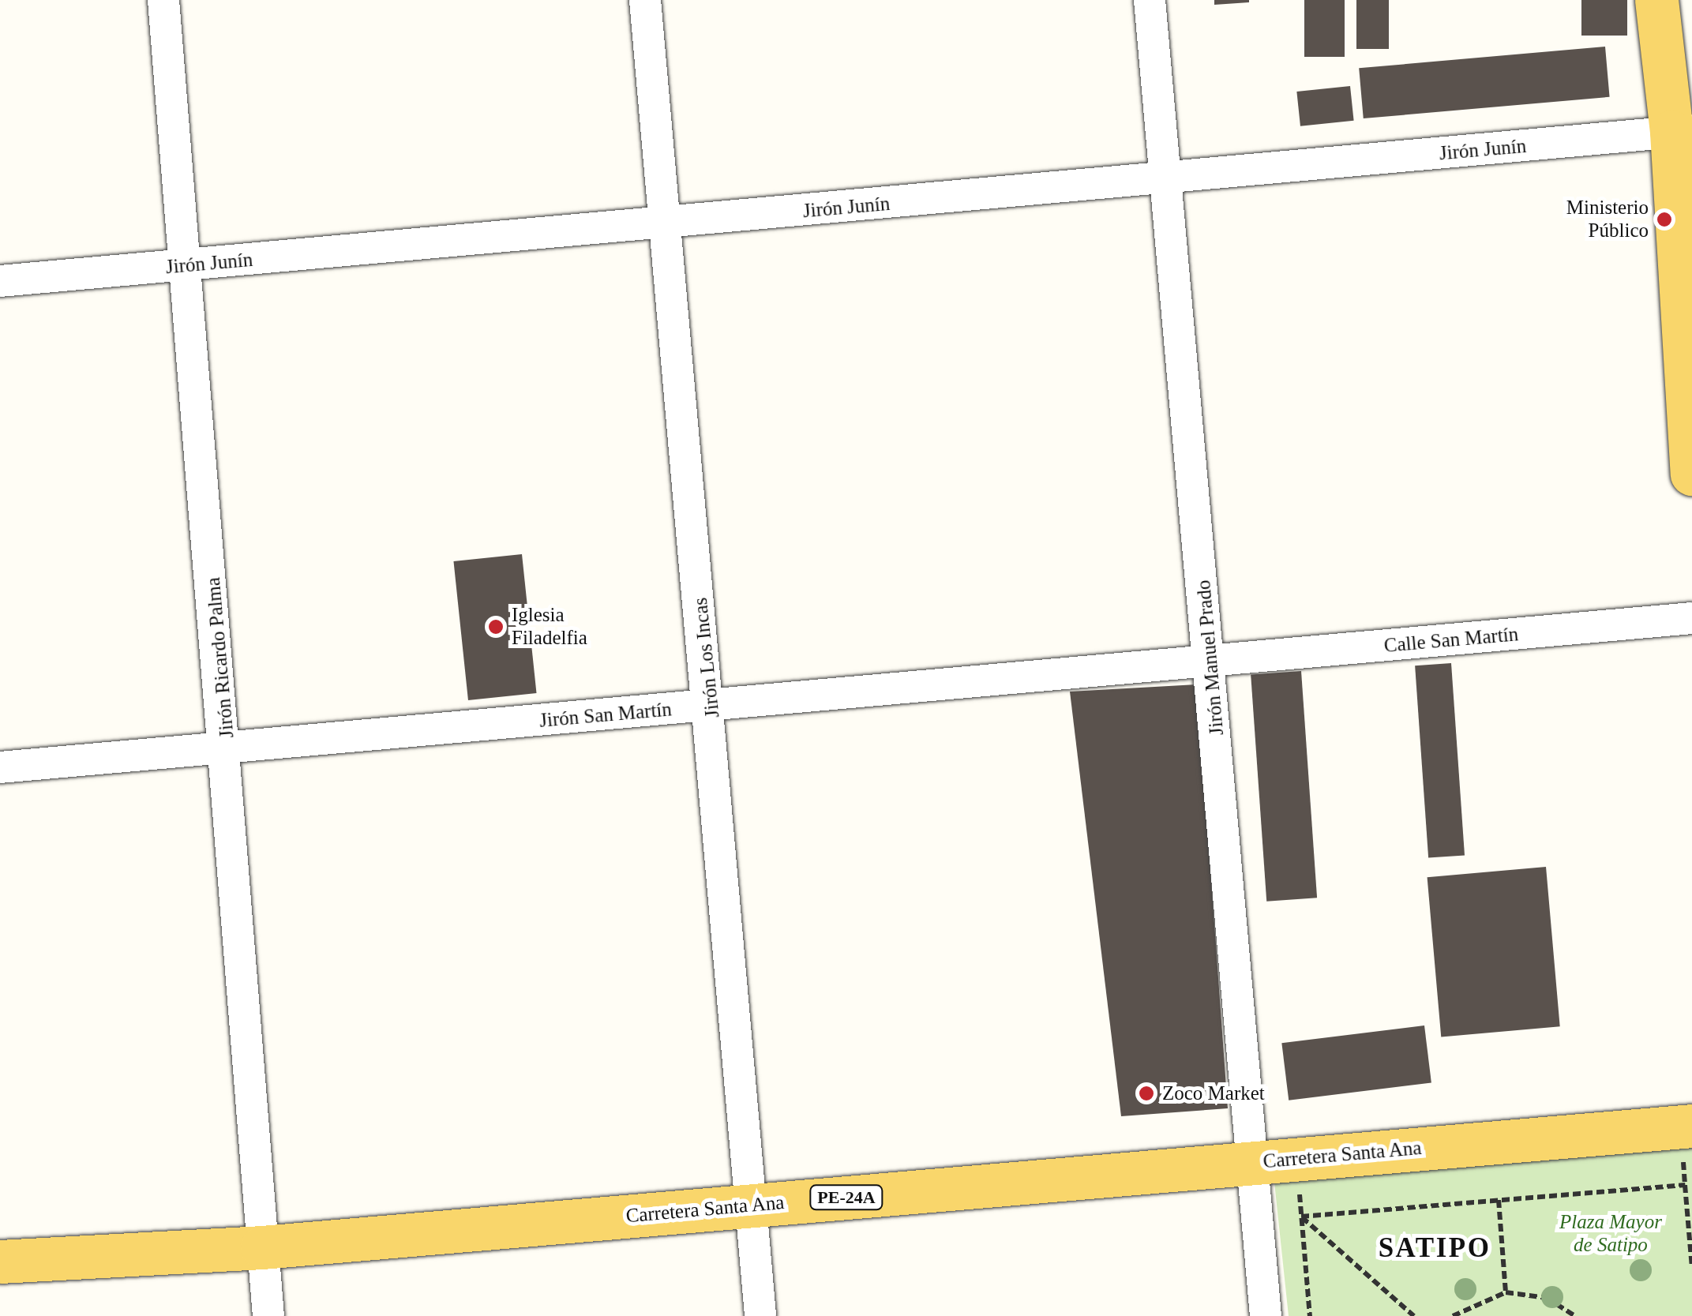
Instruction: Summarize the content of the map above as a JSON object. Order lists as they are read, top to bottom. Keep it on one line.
{"streets":{"main road":["Carretera Santa Ana","PE-24A"],"street":["Jirón Junín","Calle San Martín","Jirón Ricardo Palma","Jirón Los Incas","Jirón Manuel Prado","Jirón San Martín"]},"crossings":[["Jirón Junín","Jirón Ricardo Palma"],["Jirón Junín","Jirón Los Incas"],["Jirón Junín","Jirón Manuel Prado"],["Calle San Martín","Jirón Manuel Prado"],["Calle San Martín","Jirón San Martín"],["Jirón Ricardo Palma","Jirón San Martín"],["Jirón Ricardo Palma","Carretera Santa Ana"],["Jirón Los Incas","Jirón San Martín"],["Jirón Los Incas","Carretera Santa Ana"],["Jirón Manuel Prado","Jirón San Martín"],["Jirón Manuel Prado","Carretera Santa Ana"]],"districts":["SATIPO"],"parks":["Plaza Mayor de Satipo"],"places":["Ministerio Público","Iglesia Filadelfia","Zoco Market"]}
